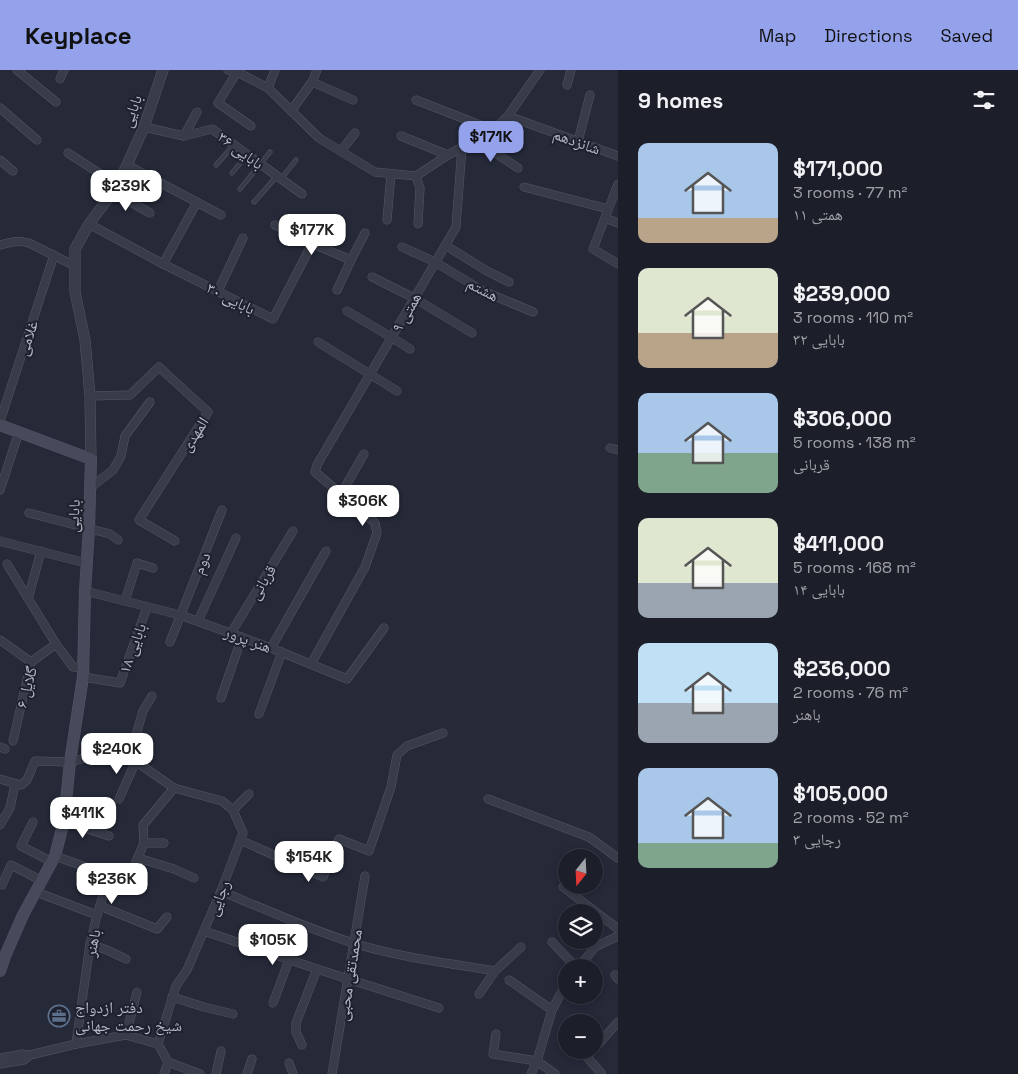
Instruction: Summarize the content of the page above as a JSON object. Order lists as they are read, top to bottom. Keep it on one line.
{"streets":{"main road":["بابایی"],"street":["شانزدهم","بابایی ۳۶","هشتم","بابایی ۳۰","همتی ۹","غلامی","المهدی","دوم","قربانی","هنر پرور","بابایی ۱۸","گلایل ۶","رجایی","باهنر","محمدتقی محبی"]},"crossings":[["بابایی","بابایی ۳۶"],["بابایی","بابایی ۳۰"],["بابایی","المهدی"],["بابایی","هنر پرور"],["بابایی","بابایی ۱۸"],["هشتم","همتی ۹"],["دوم","هنر پرور"],["قربانی","هنر پرور"],["هنر پرور","بابایی ۱۸"]],"places":{"office":["دفتر ازدواج شیخ رحمت جهانی"]},"north":"bottom","page":{"header":"Keyplace","nav":["Map","Directions","Saved"],"heading":"9 homes","price":["$171K","$239K","$177K","$306K","$240K","$411K","$154K","$236K","$105K"],"list":[{"name":"$171,000","note":"3 rooms · 77 m² · همتی ۱۱"},{"name":"$239,000","note":"3 rooms · 110 m² · بابایی ۳۲"},{"name":"$306,000","note":"5 rooms · 138 m² · قربانی"},{"name":"$411,000","note":"5 rooms · 168 m² · بابایی ۱۴"},{"name":"$236,000","note":"2 rooms · 76 m² · باهنر"},{"name":"$105,000","note":"2 rooms · 52 m² · رجایی ۳"}],"map_buttons":["+","−"]}}
